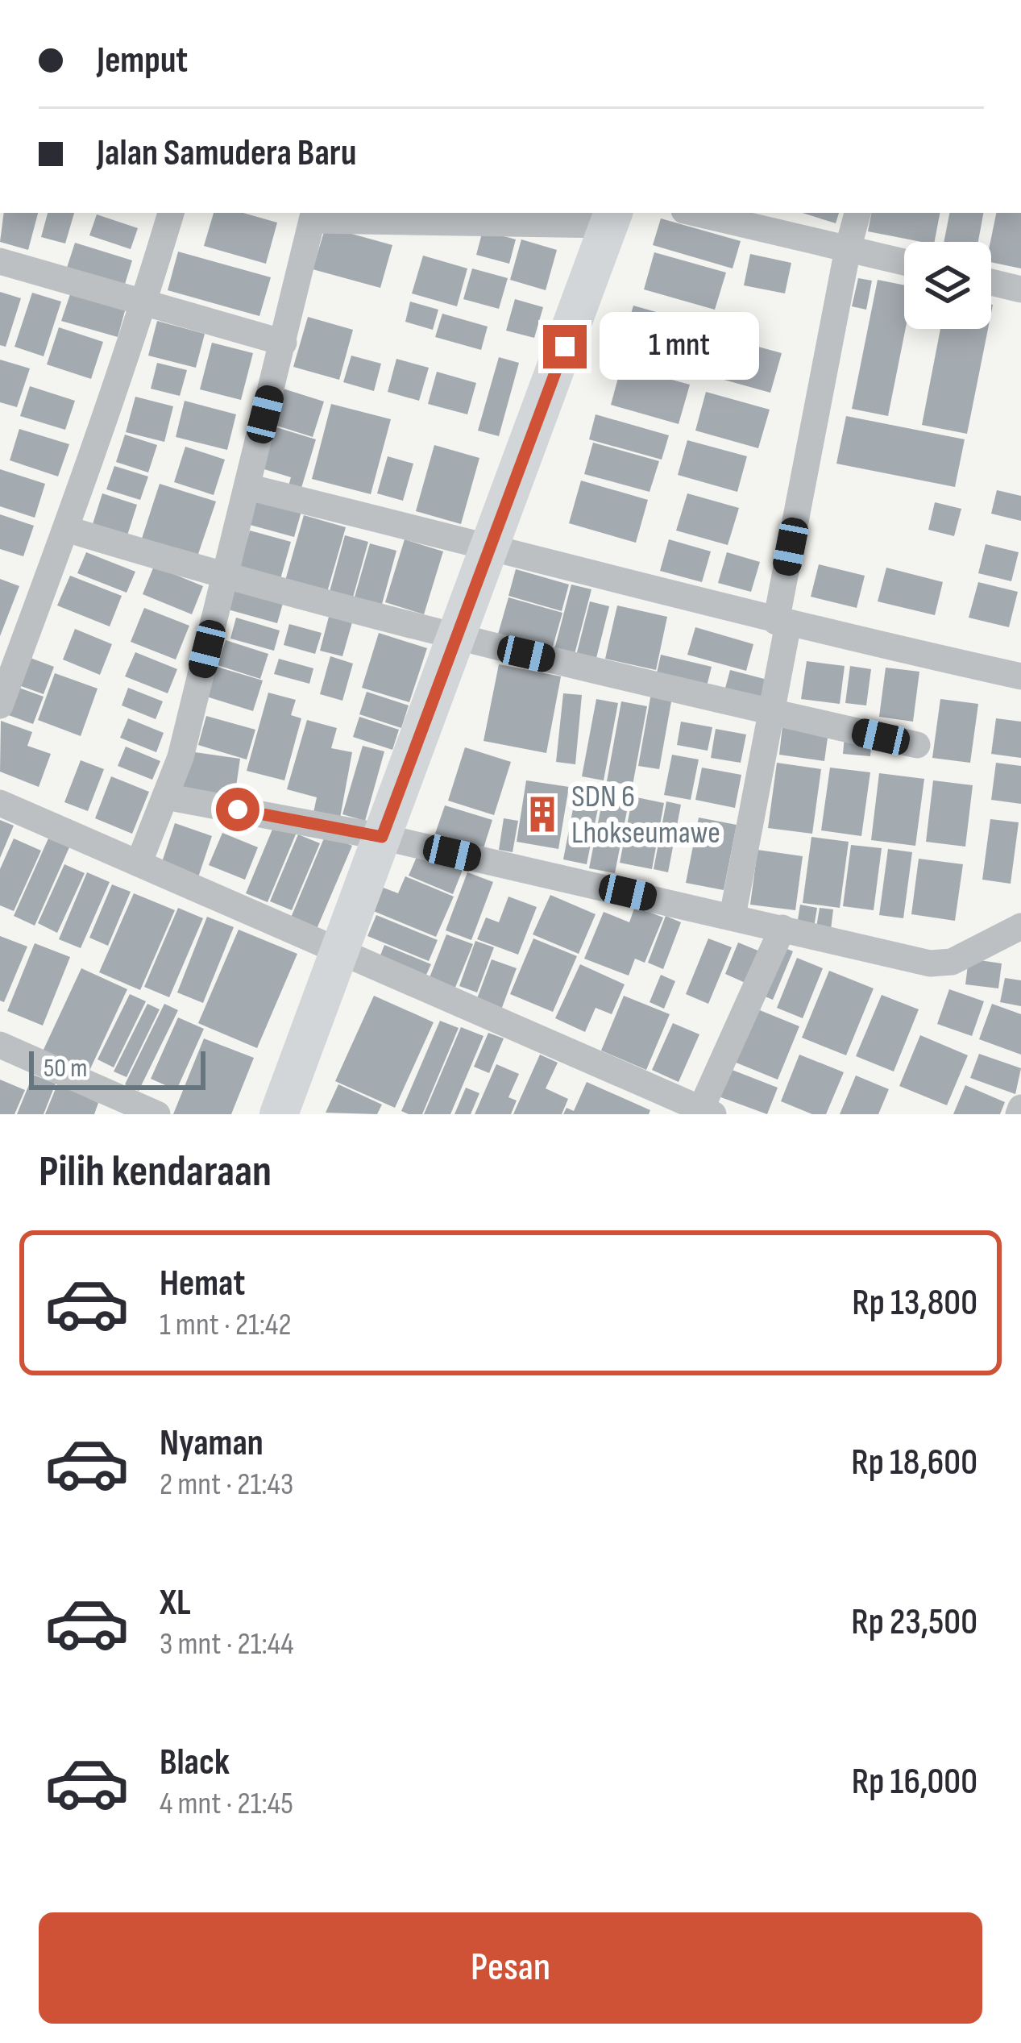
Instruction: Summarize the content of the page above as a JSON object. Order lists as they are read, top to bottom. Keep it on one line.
{"places":{"building":["SDN 6 Lhokseumawe"]},"scale_bar":"50 m","page":{"banner":["Jemput","Jalan Samudera Baru"],"bubble":"1 mnt","scale":"50 m","heading":"Pilih kendaraan","list":[{"name":"Hemat","note":"1 mnt · 21:42","value":"Rp 13,800"},{"name":"Nyaman","note":"2 mnt · 21:43","value":"Rp 18,600"},{"name":"XL","note":"3 mnt · 21:44","value":"Rp 23,500"},{"name":"Black","note":"4 mnt · 21:45","value":"Rp 16,000"}],"buttons":"Pesan"}}
